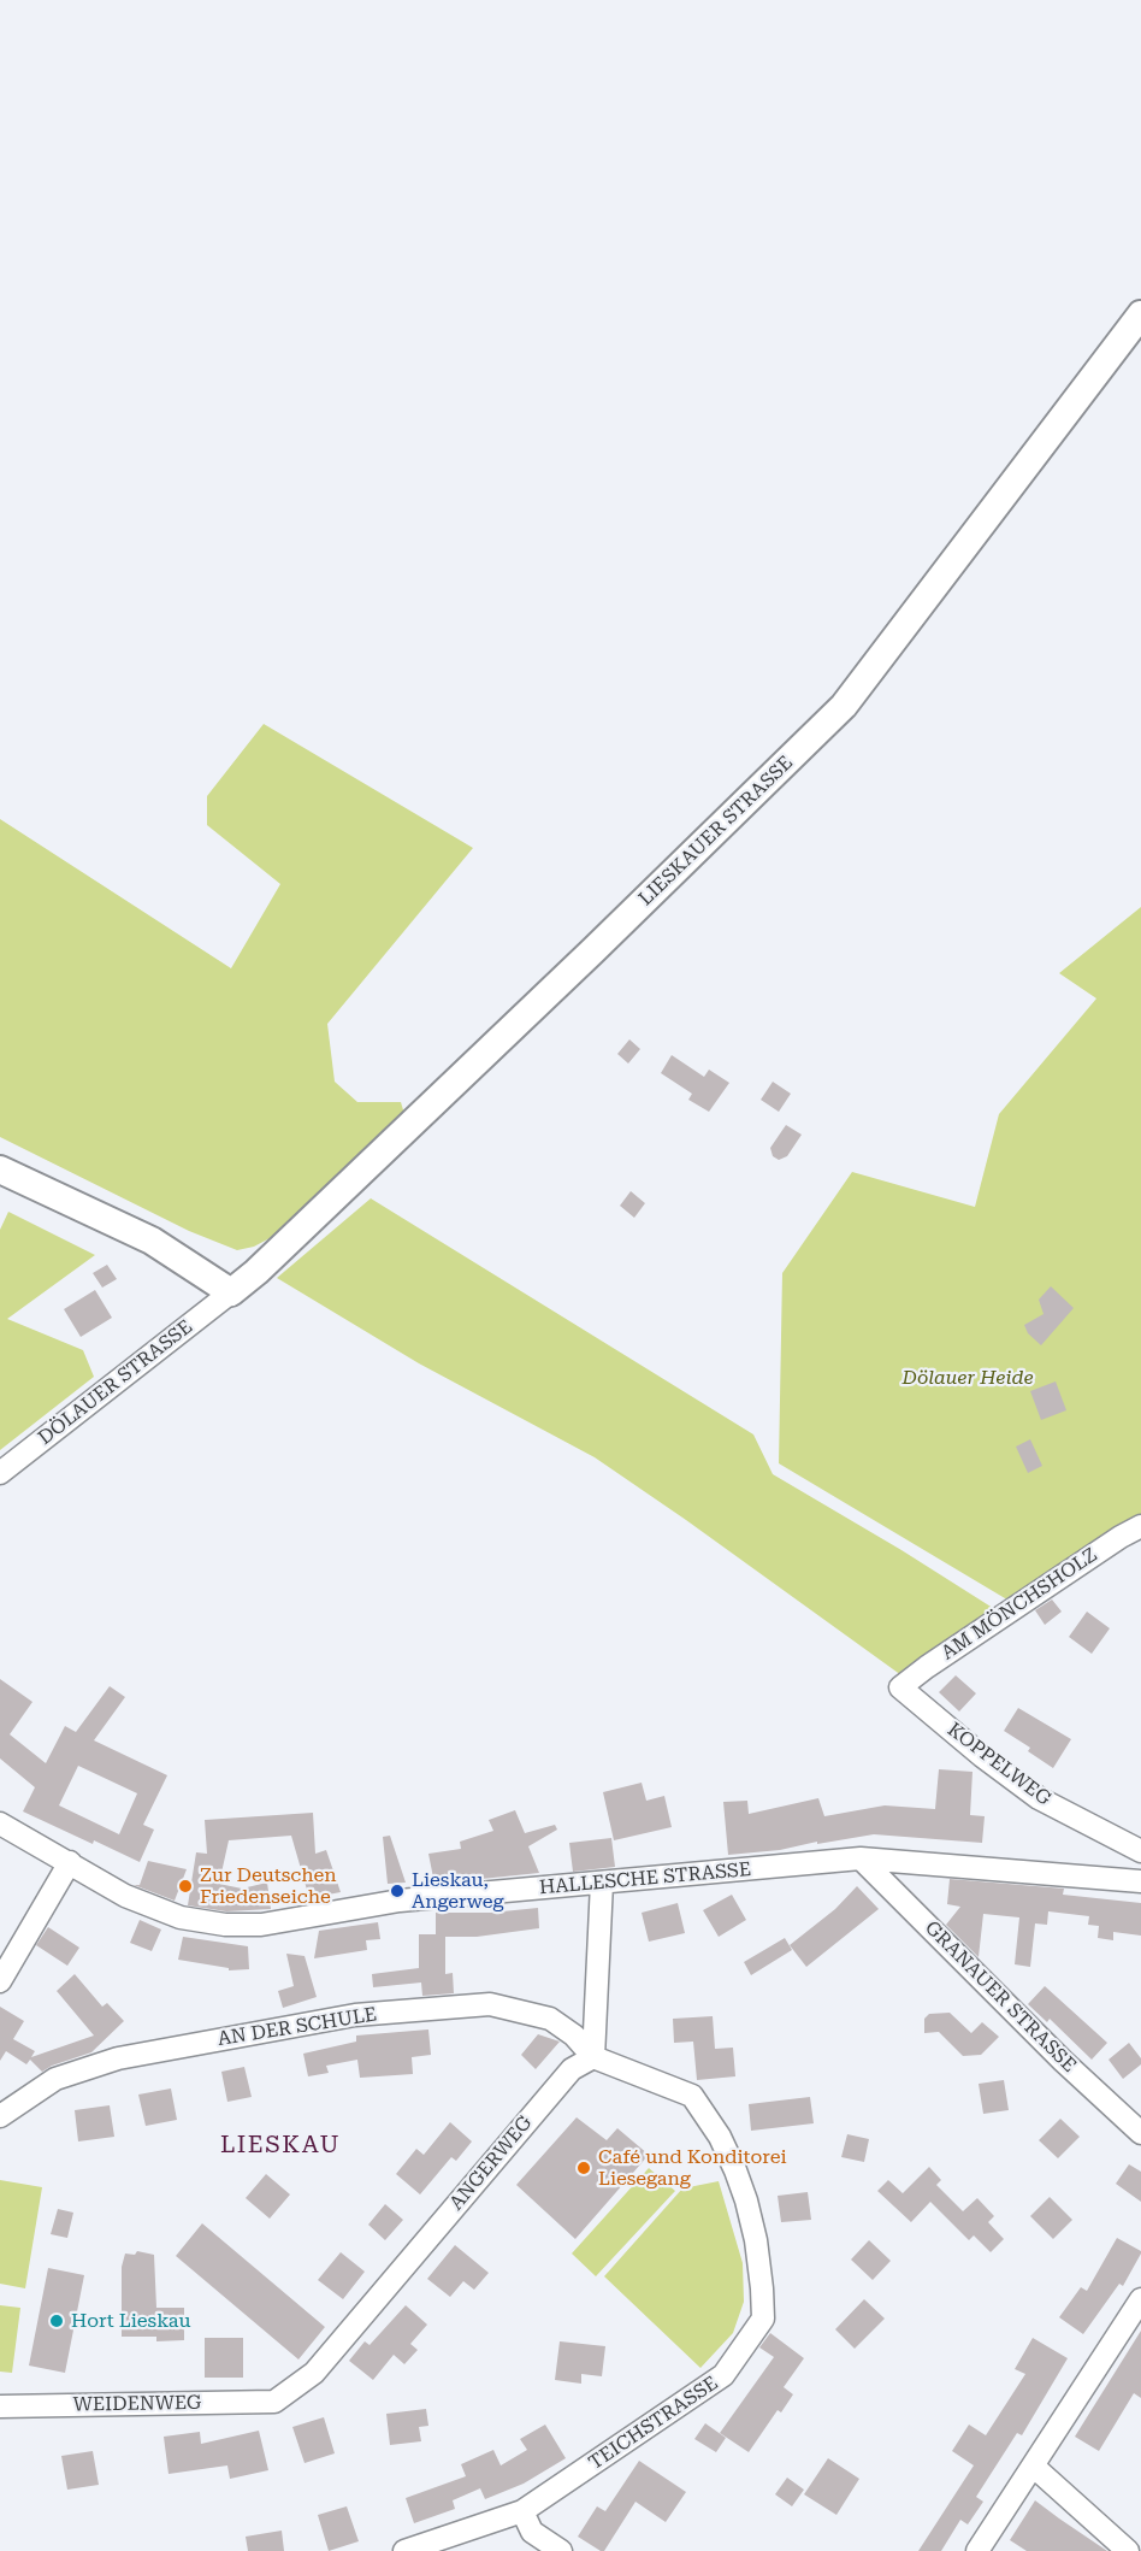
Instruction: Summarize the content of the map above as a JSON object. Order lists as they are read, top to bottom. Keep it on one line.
{"streets":{"street":["LIESKAUER STRASSE","DÖLAUER STRASSE","AM MÖNCHSHOLZ","KOPPELWEG","HALLESCHE STRASSE","GRANAUER STRASSE","AN DER SCHULE","ANGERWEG","WEIDENWEG","TEICHSTRASSE"]},"crossings":[["LIESKAUER STRASSE","DÖLAUER STRASSE"],["AM MÖNCHSHOLZ","KOPPELWEG"],["HALLESCHE STRASSE","GRANAUER STRASSE"],["AN DER SCHULE","ANGERWEG"],["AN DER SCHULE","TEICHSTRASSE"],["ANGERWEG","WEIDENWEG"],["ANGERWEG","TEICHSTRASSE"]],"districts":["LIESKAU"],"parks":["Dölauer Heide"],"places":["Zur Deutschen Friedenseiche","Lieskau, Angerweg","Café und Konditorei Liesegang","Hort Lieskau"]}
